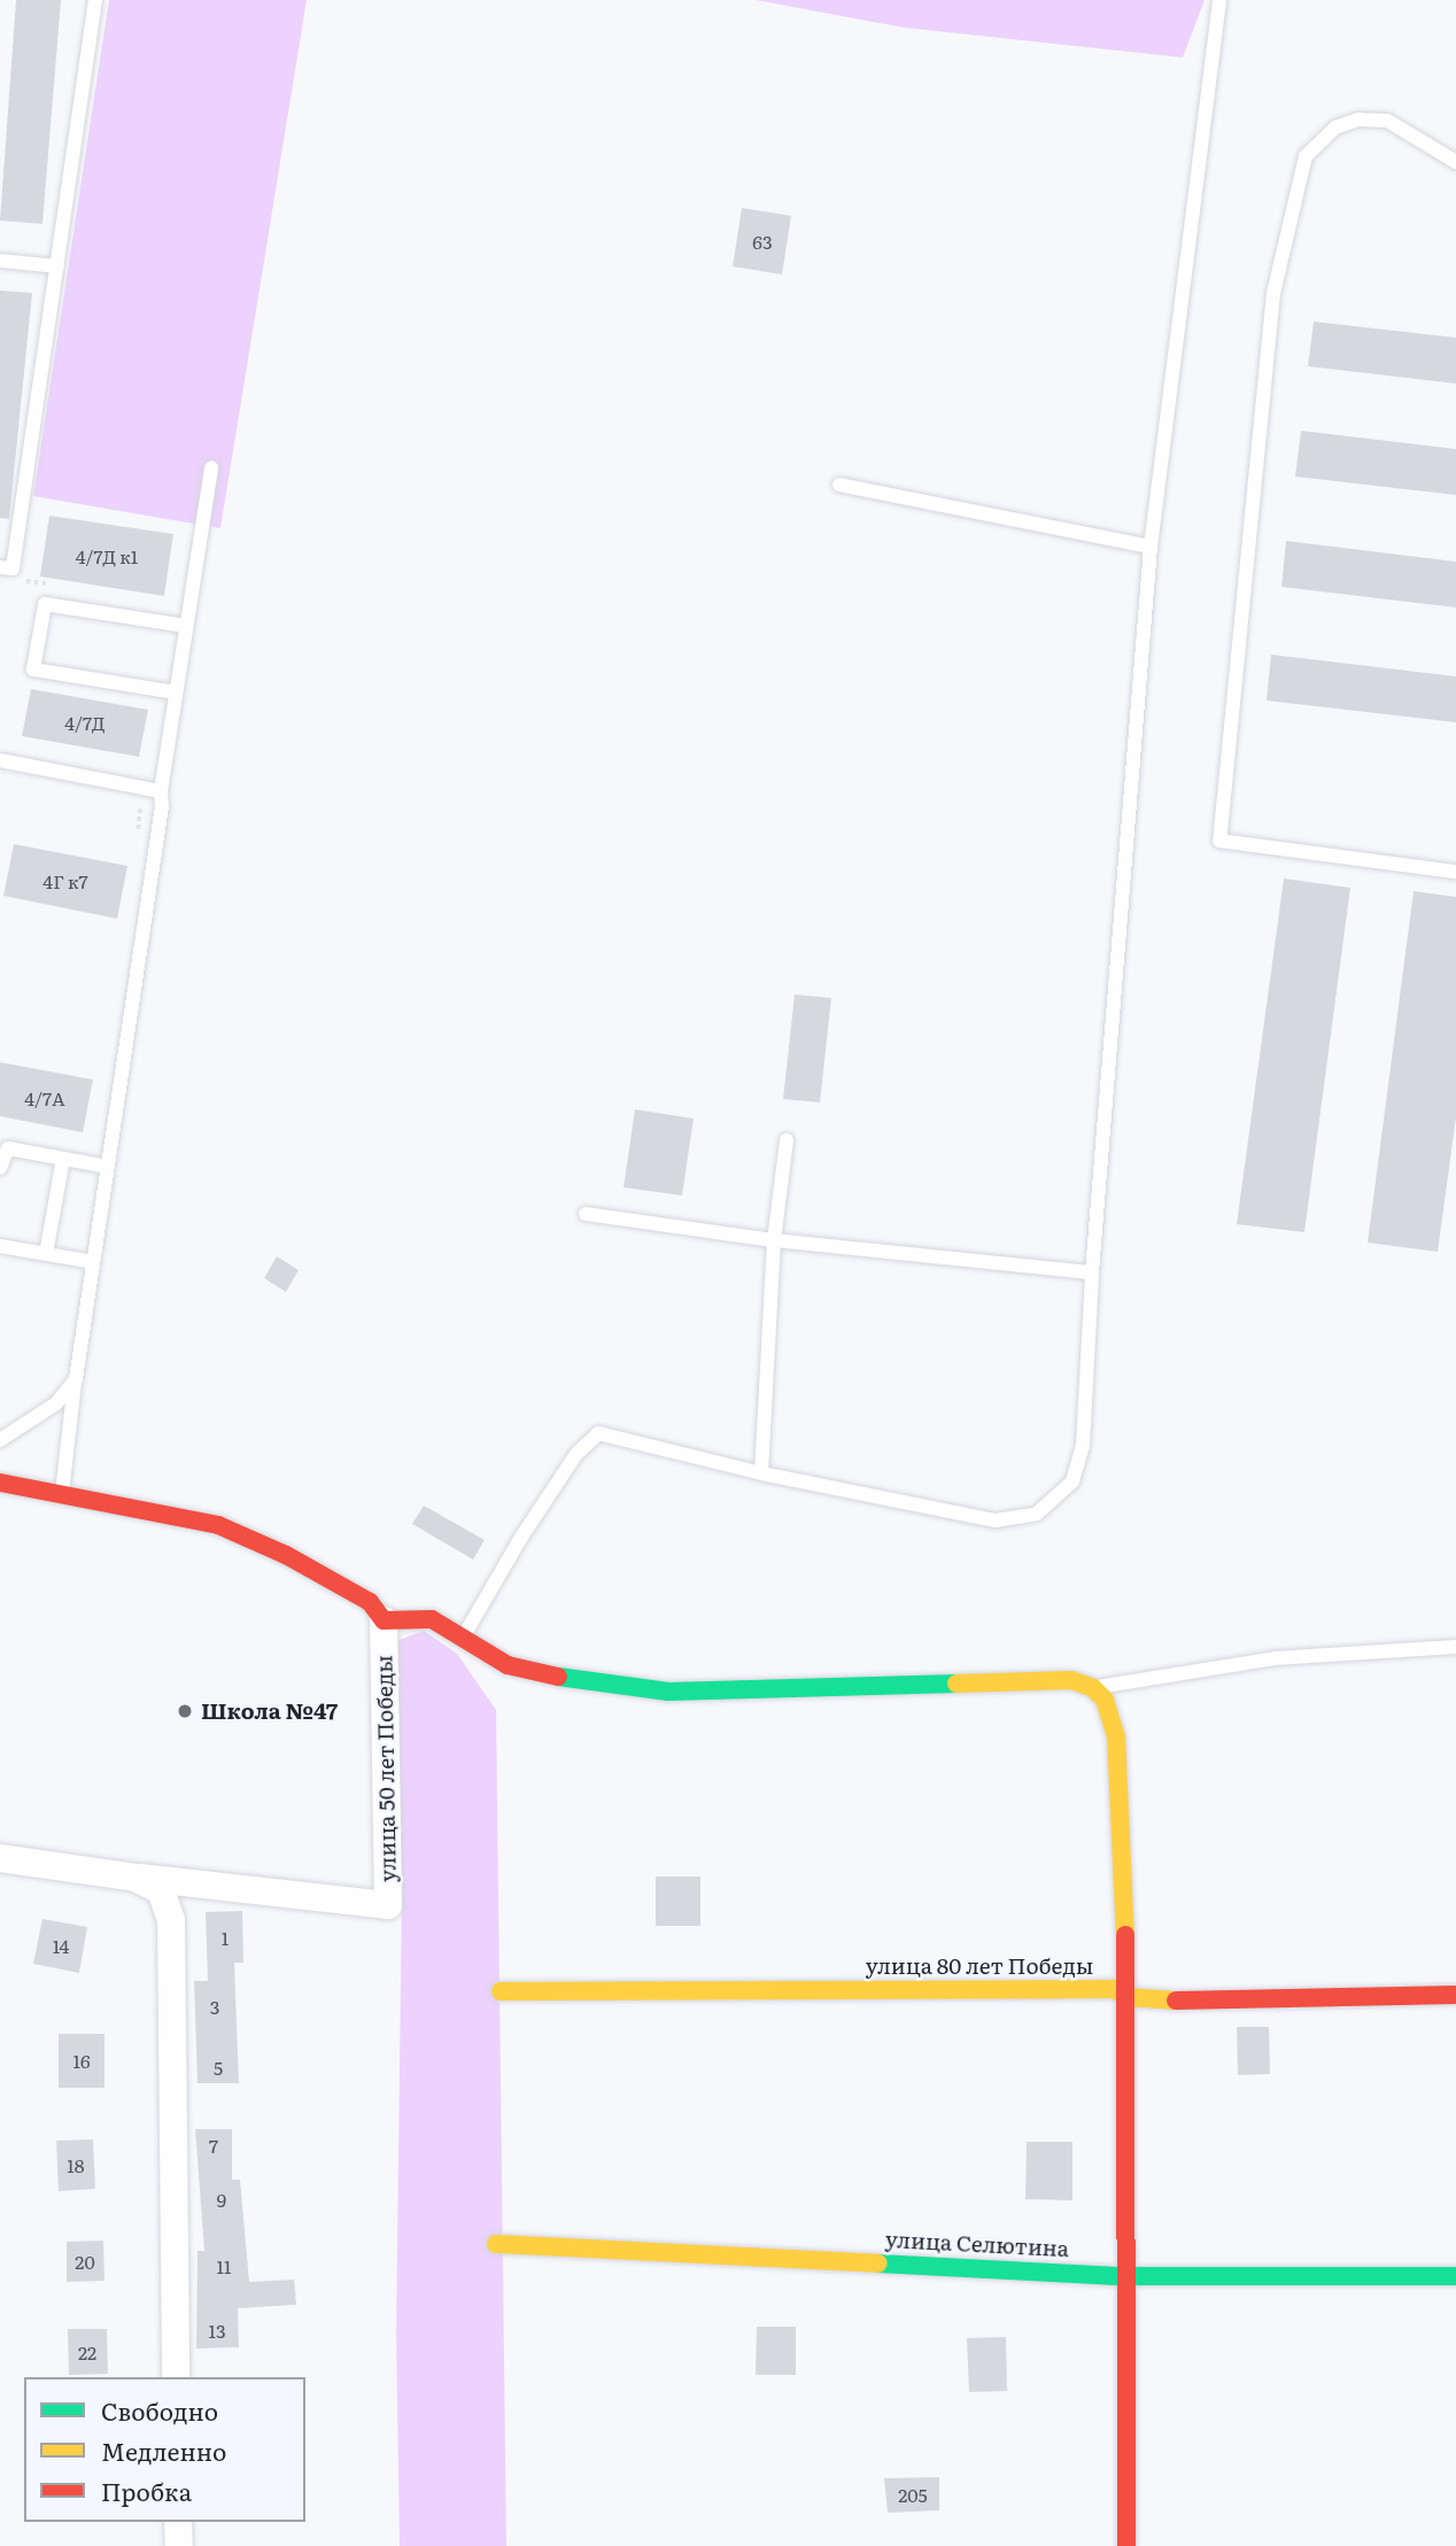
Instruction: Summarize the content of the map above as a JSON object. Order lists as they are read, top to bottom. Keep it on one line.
{"streets":{"street":["улица 50 лет Победы","улица 80 лет Победы","улица Селютина"]},"places":["Школа №47"],"house_numbers":["63","4/7Д к1","4/7Д","4Г к7","4/7А","1","14","3","16","5","7","18","9","20","11","13","22","205"],"legend":["Свободно","Медленно","Пробка"]}
